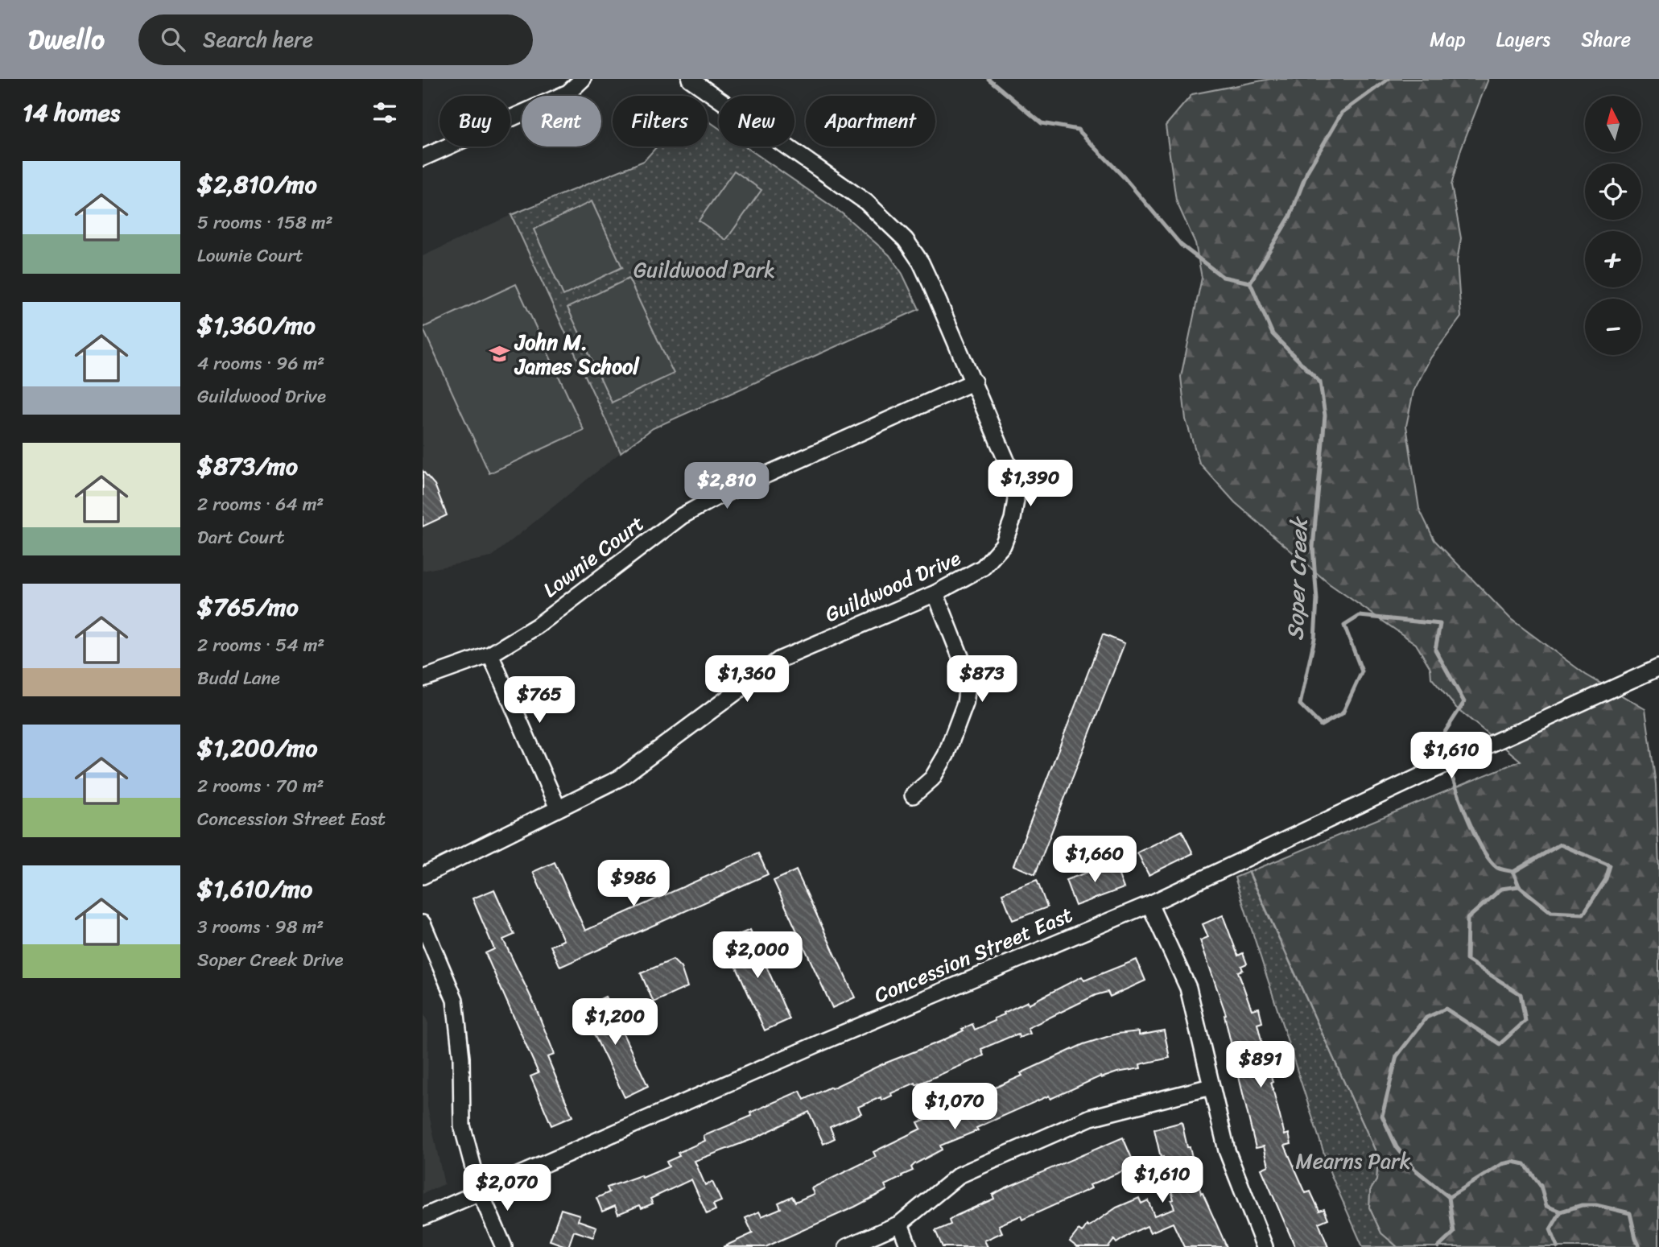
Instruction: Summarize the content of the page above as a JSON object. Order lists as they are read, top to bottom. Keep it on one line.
{"streets":{"street":["Lownie Court","Guildwood Drive","Concession Street East"]},"crossings":[["Lownie Court","Guildwood Drive"]],"water":["Soper Creek"],"parks":["Guildwood Park","Mearns Park"],"places":{"school or university":["John M. James School"]},"north":"top","page":{"header":"Dwello","search":"Search here","nav":["Map","Layers","Share"],"heading":"14 homes","map_buttons":["+","−"],"chip":["Buy","Rent","Filters","New","Apartment"],"list":[{"name":"$2,810/mo","note":"5 rooms · 158 m² · Lownie Court"},{"name":"$1,360/mo","note":"4 rooms · 96 m² · Guildwood Drive"},{"name":"$873/mo","note":"2 rooms · 64 m² · Dart Court"},{"name":"$765/mo","note":"2 rooms · 54 m² · Budd Lane"},{"name":"$1,200/mo","note":"2 rooms · 70 m² · Concession Street East"},{"name":"$1,610/mo","note":"3 rooms · 98 m² · Soper Creek Drive"}],"price":["$1,390","$2,810","$1,360","$873","$765","$1,610","$1,660","$986","$2,000","$1,200","$891","$1,070","$1,610","$2,070"]}}
